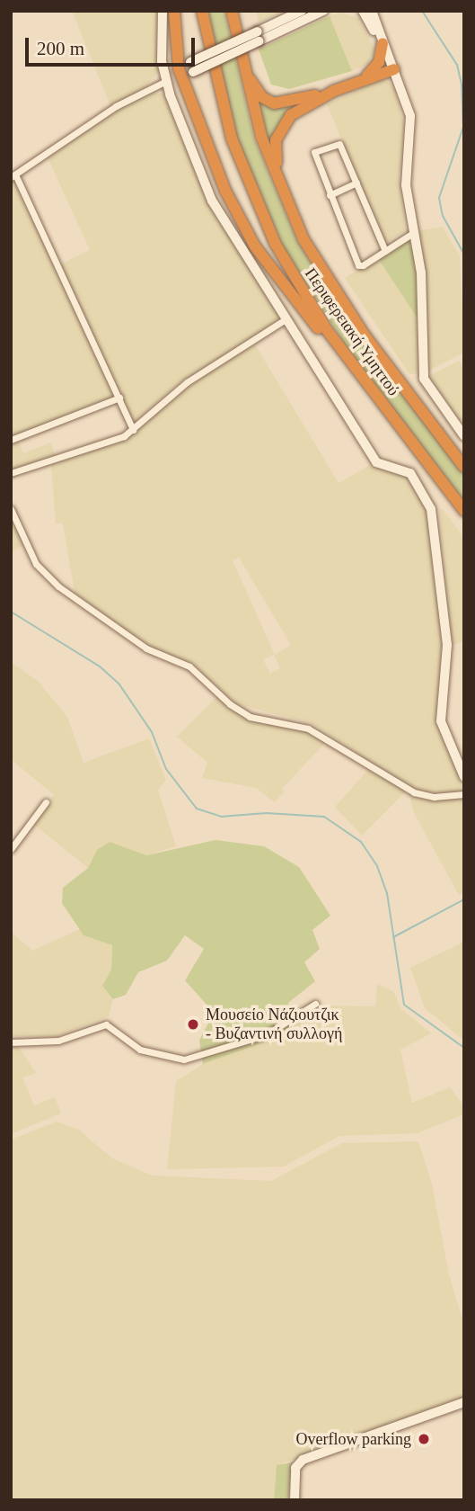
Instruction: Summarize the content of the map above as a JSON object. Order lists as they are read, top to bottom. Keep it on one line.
{"streets":{"highway":["Περιφερειακή Υμηττού"]},"places":["Μουσείο Νάζιουτζικ - Βυζαντινή συλλογή","Overflow parking"],"scale_bar":"200 m"}
